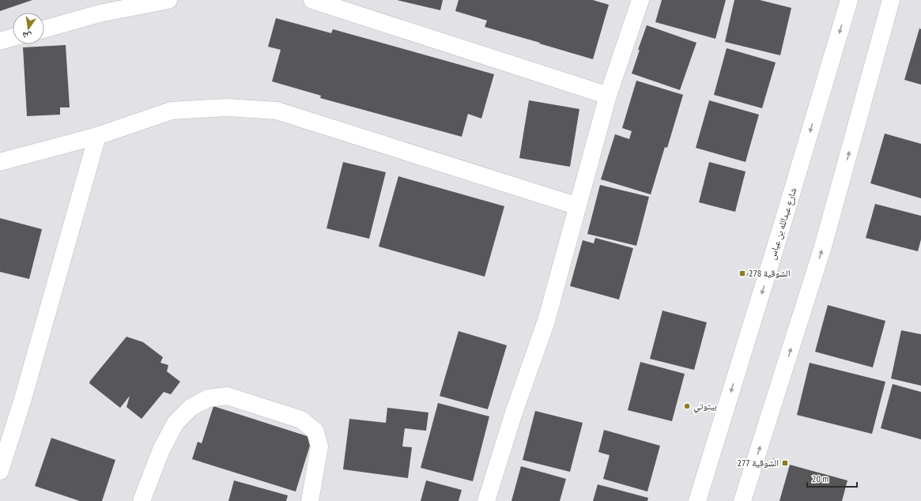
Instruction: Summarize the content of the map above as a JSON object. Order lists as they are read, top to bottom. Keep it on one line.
{"streets":{"street":["شارع عبدالله بن عباس"]},"places":{"transit":["الشوقية 278","الشوقية 277"],"other":["بيتوتي"]},"scale_bar":"20 m","north":"bottom"}
